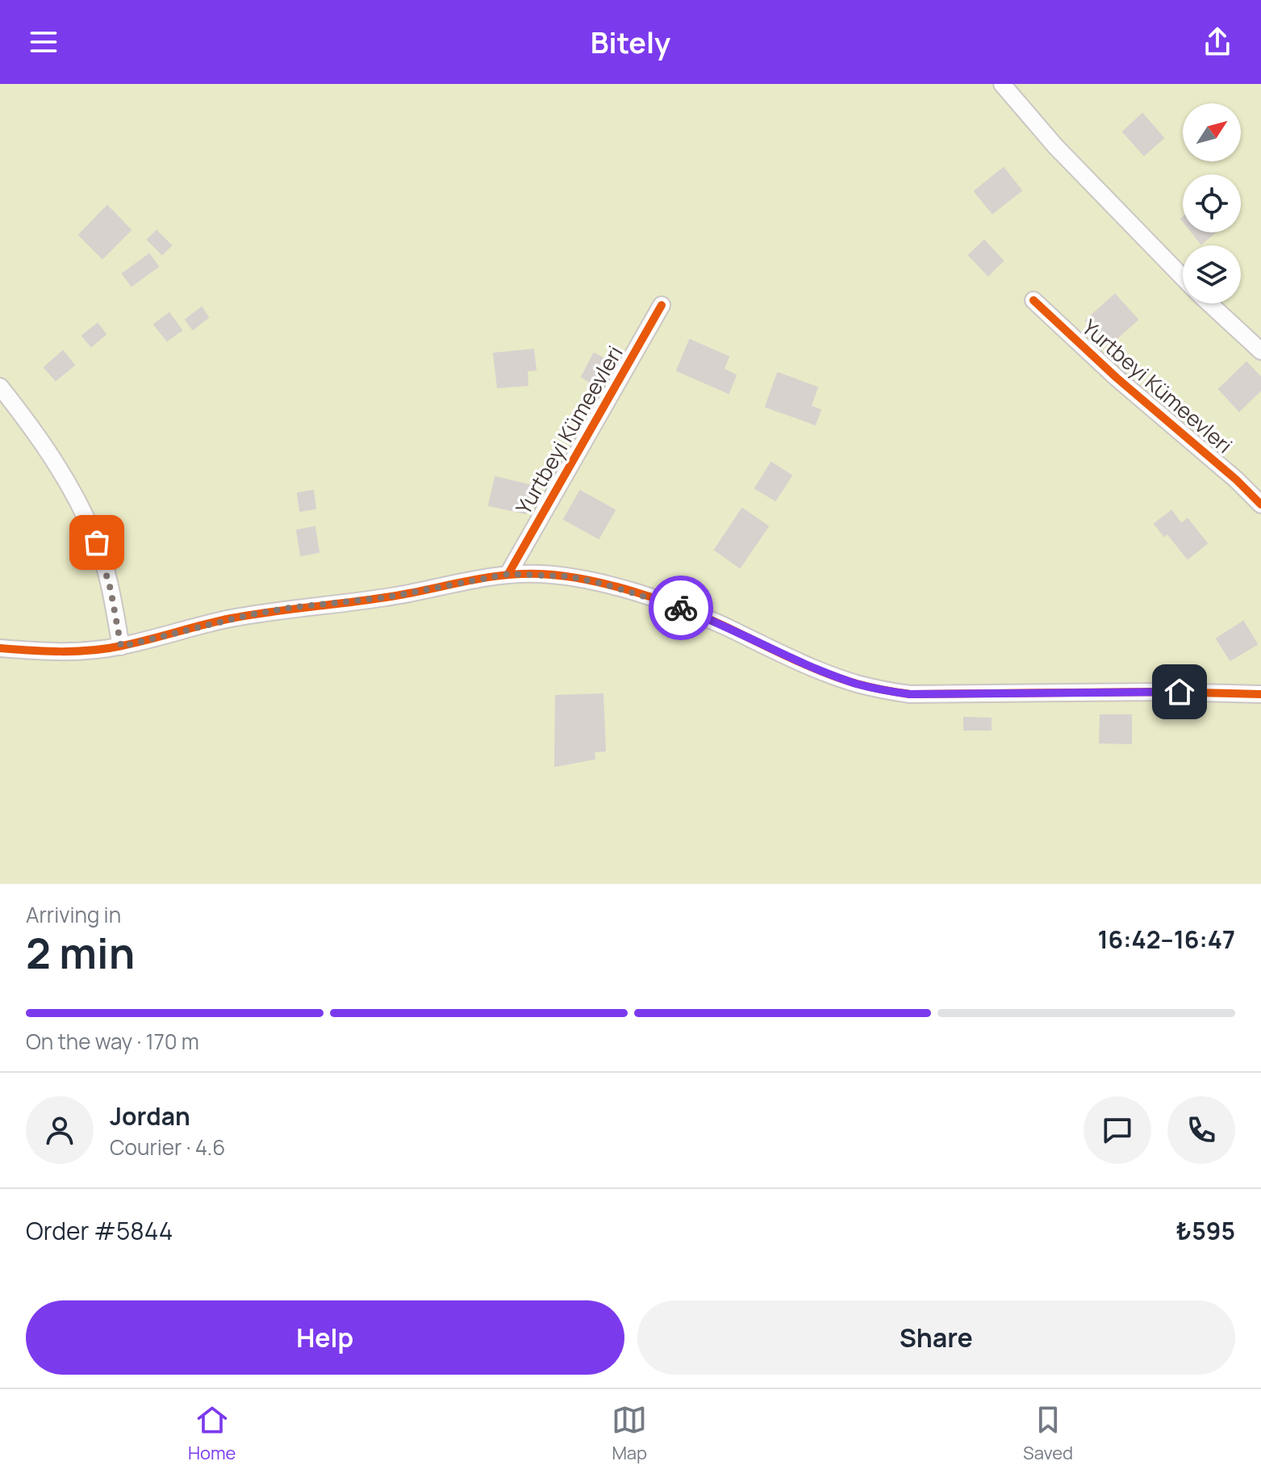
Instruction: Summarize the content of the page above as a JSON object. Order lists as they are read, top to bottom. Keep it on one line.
{"streets":{"street":["Yurtbeyi Kümeevleri"]},"north":"top right","page":{"header":"Bitely","heading":["2 min","Arriving in","16:42–16:47"],"panel":["Jordan","Courier · 4.6","Order #5844","₺595"],"bar":"On the way · 170 m","buttons":["Help","Share"],"tabs":["Home","Map","Saved"]}}
